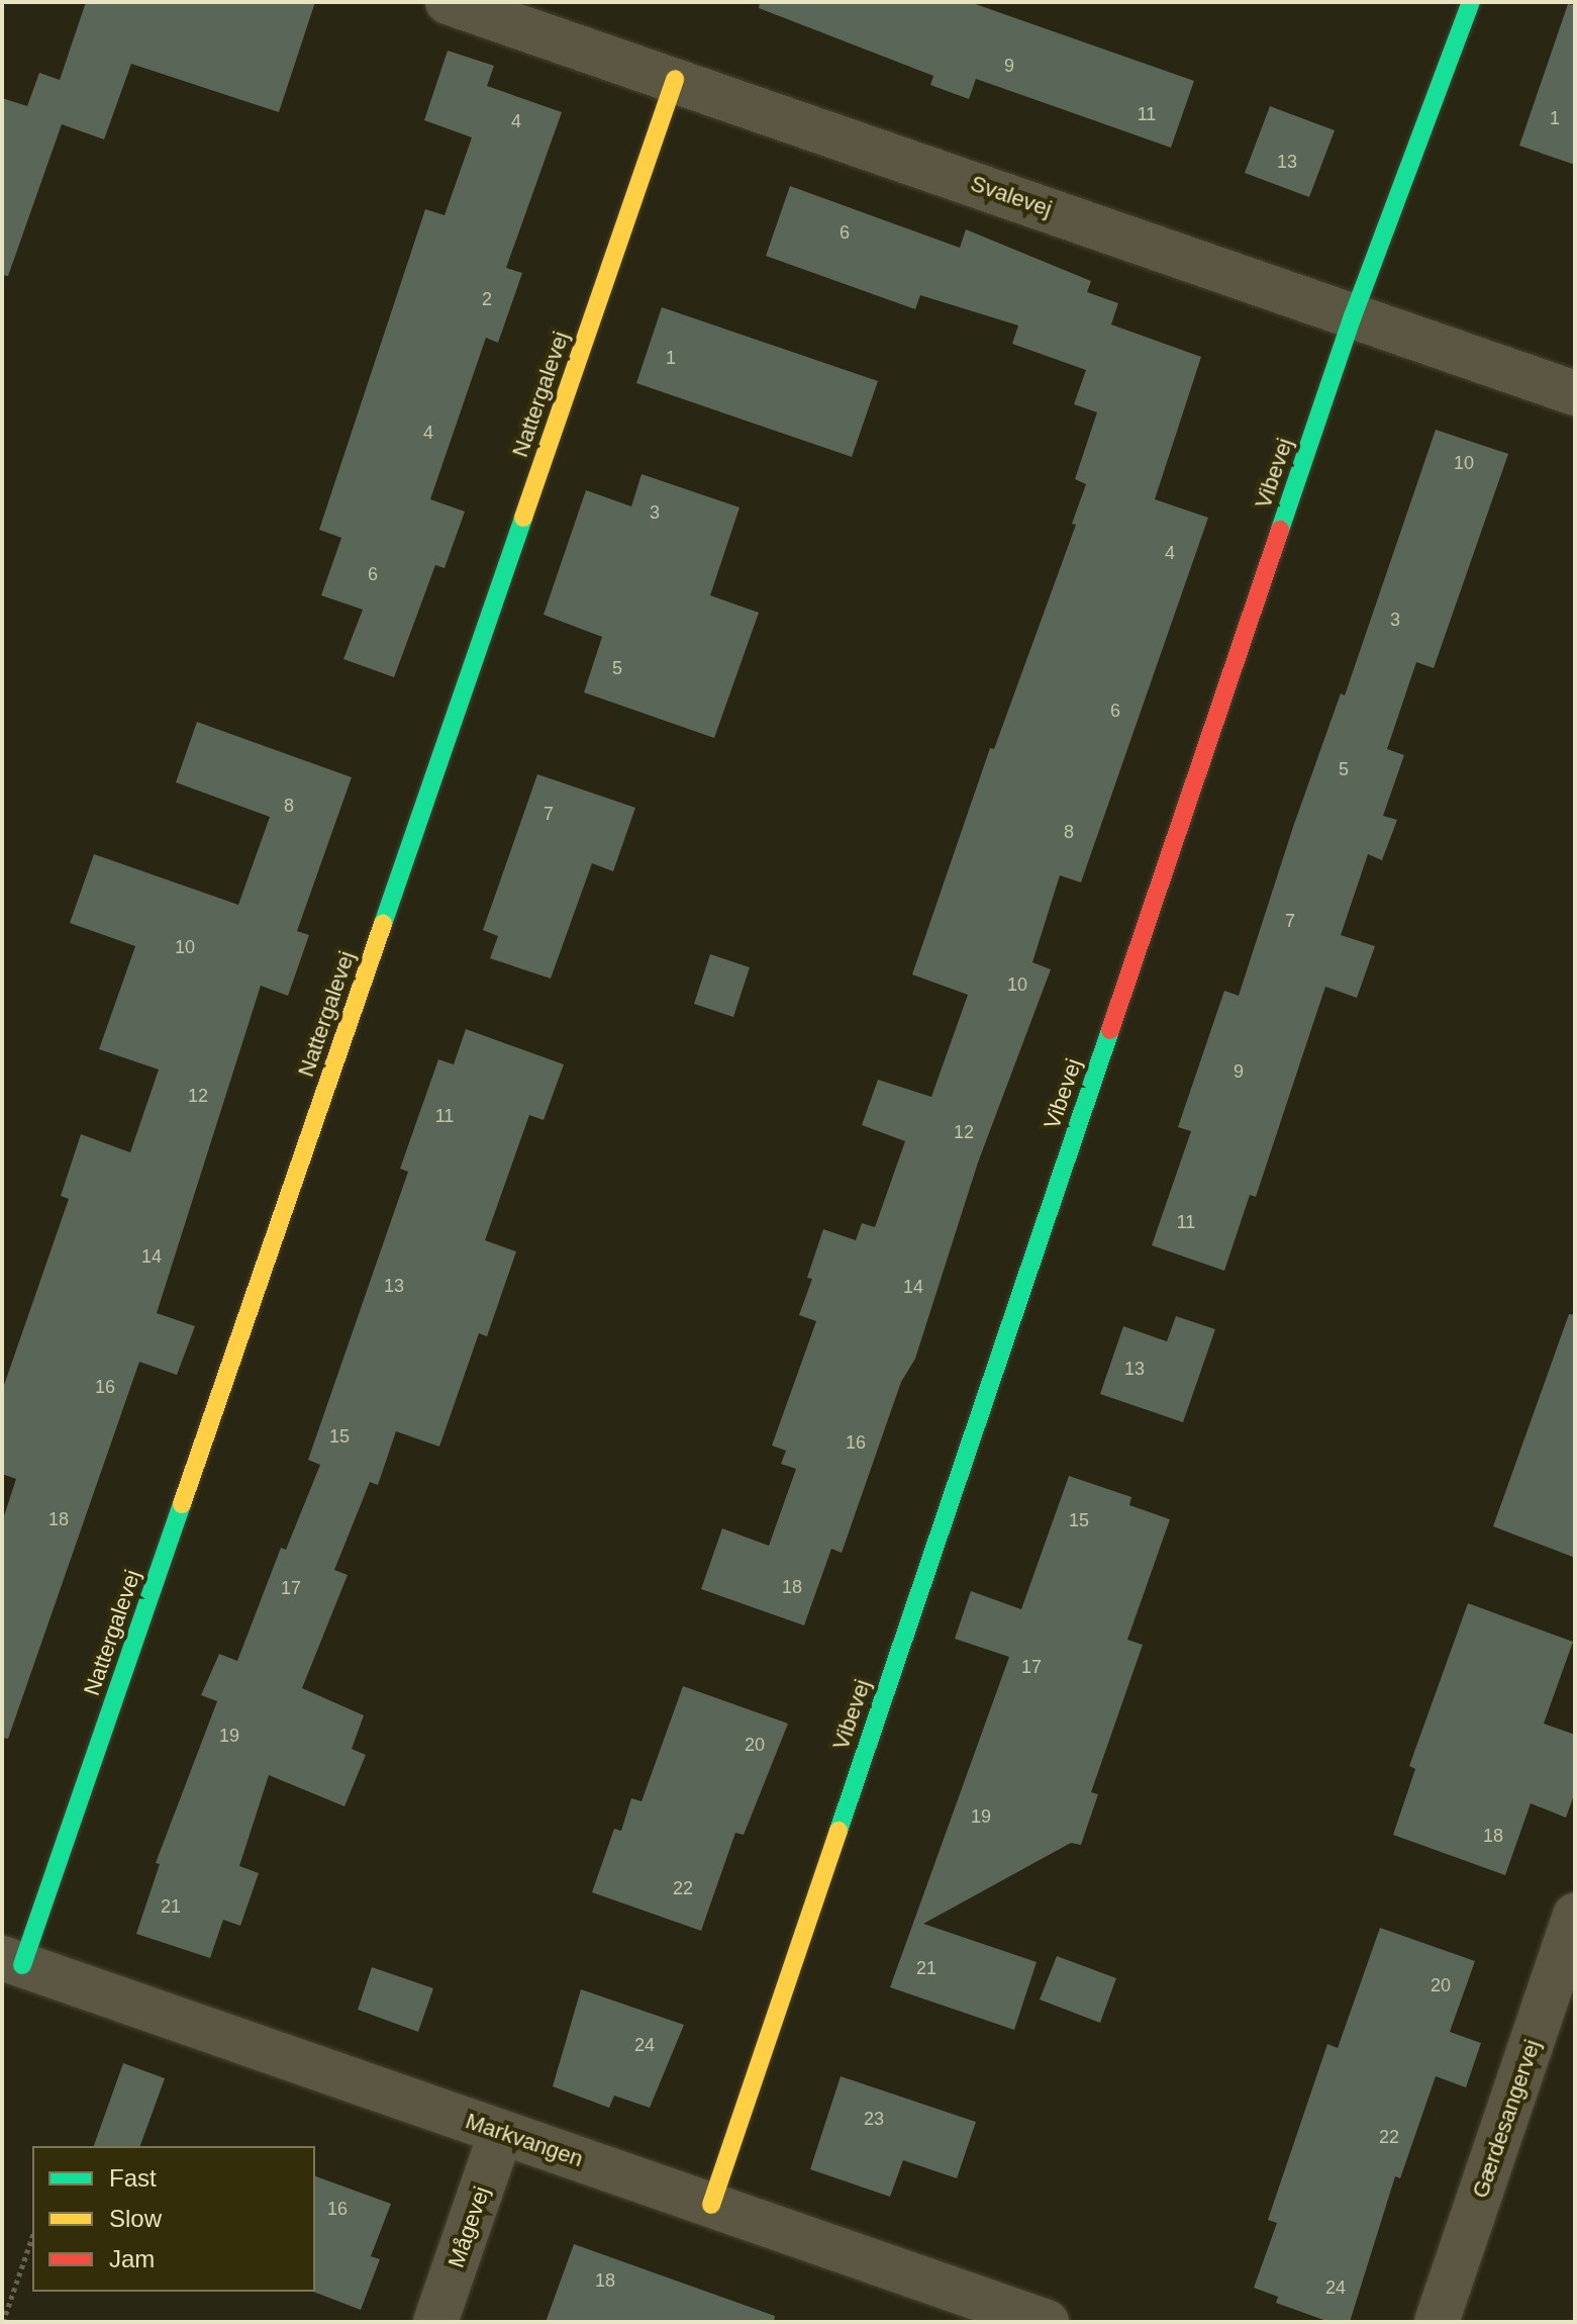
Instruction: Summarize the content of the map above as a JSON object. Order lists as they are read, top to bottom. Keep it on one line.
{"streets":{"street":["Svalevej","Nattergalevej","Vibevej","Gærdesangervej","Markvangen","Mågevej"]},"crossings":[["Svalevej","Nattergalevej"],["Svalevej","Vibevej"],["Nattergalevej","Markvangen"],["Vibevej","Markvangen"],["Markvangen","Mågevej"]],"house_numbers":["9","11","1","4","13","6","2","1","4","10","3","4","6","3","5","6","5","8","7","8","7","10","10","9","12","11","12","11","14","13","14","13","16","15","16","18","15","18","17","17","19","20","19","18","22","21","21","20","24","23","22","16","18","24"],"legend":["Fast","Slow","Jam"]}
